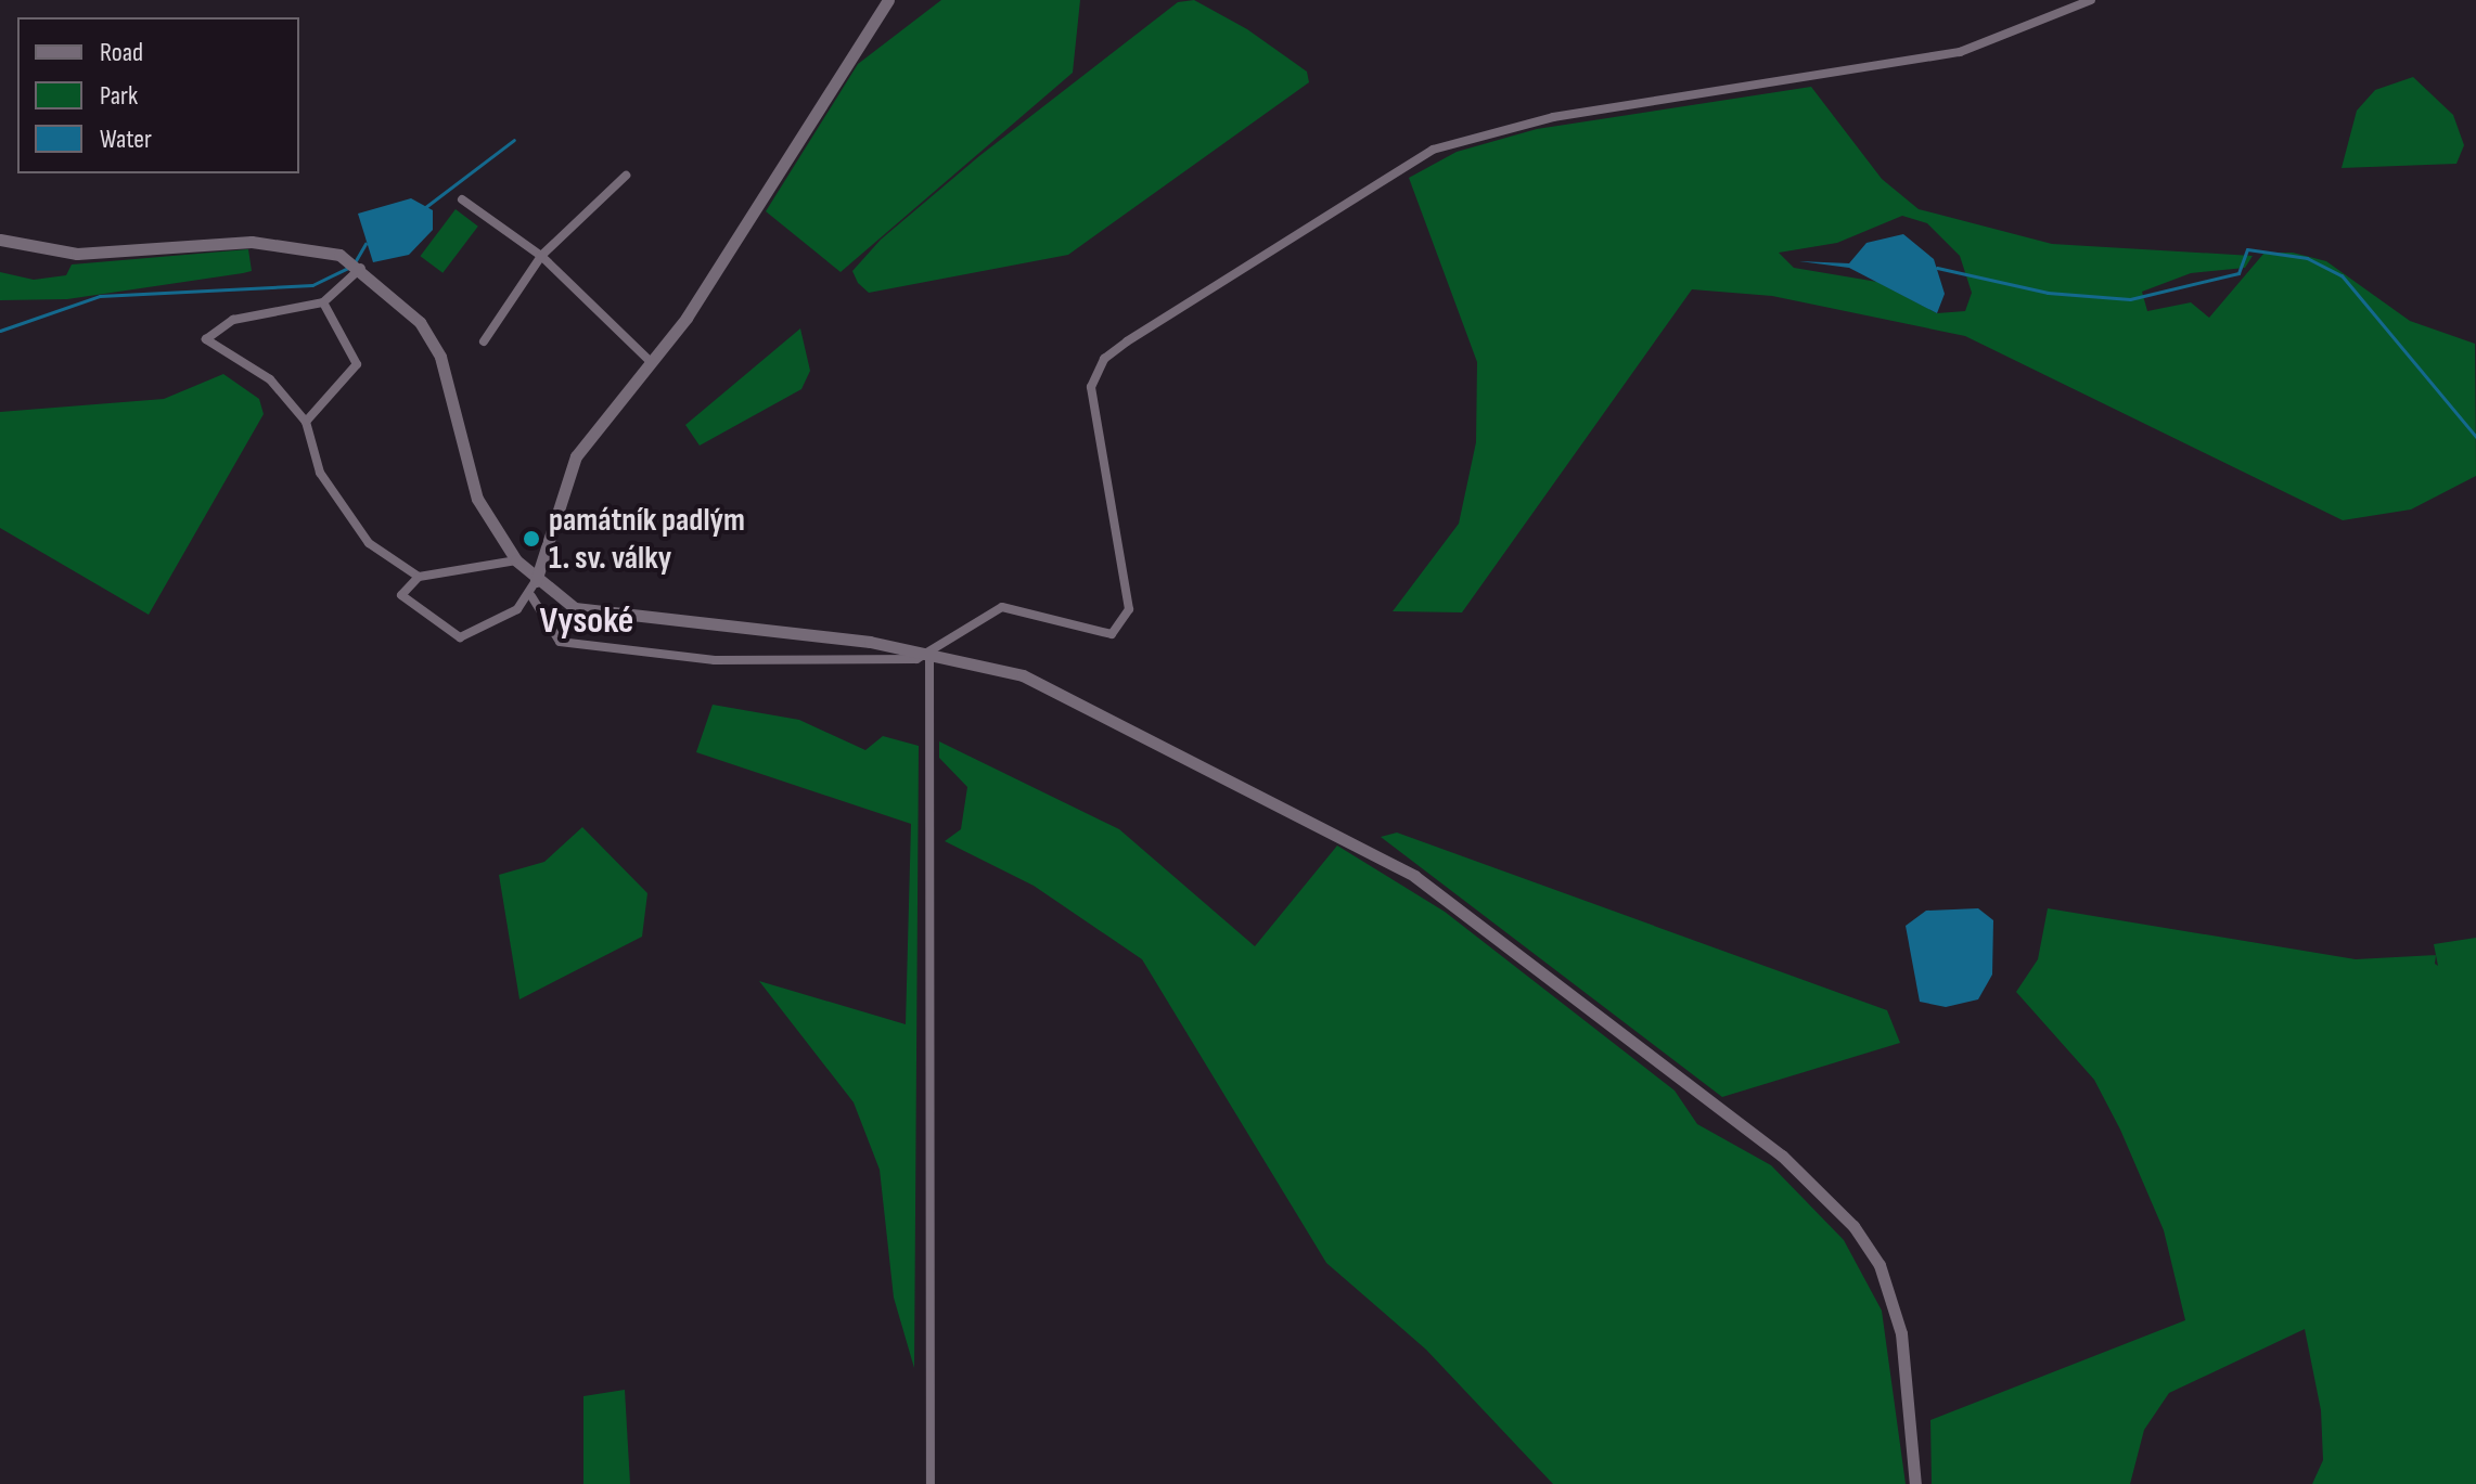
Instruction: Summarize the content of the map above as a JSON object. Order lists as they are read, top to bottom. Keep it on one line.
{"districts":["Vysoké"],"places":["památník padlým 1. sv. války"],"legend":["Road","Park","Water"]}
